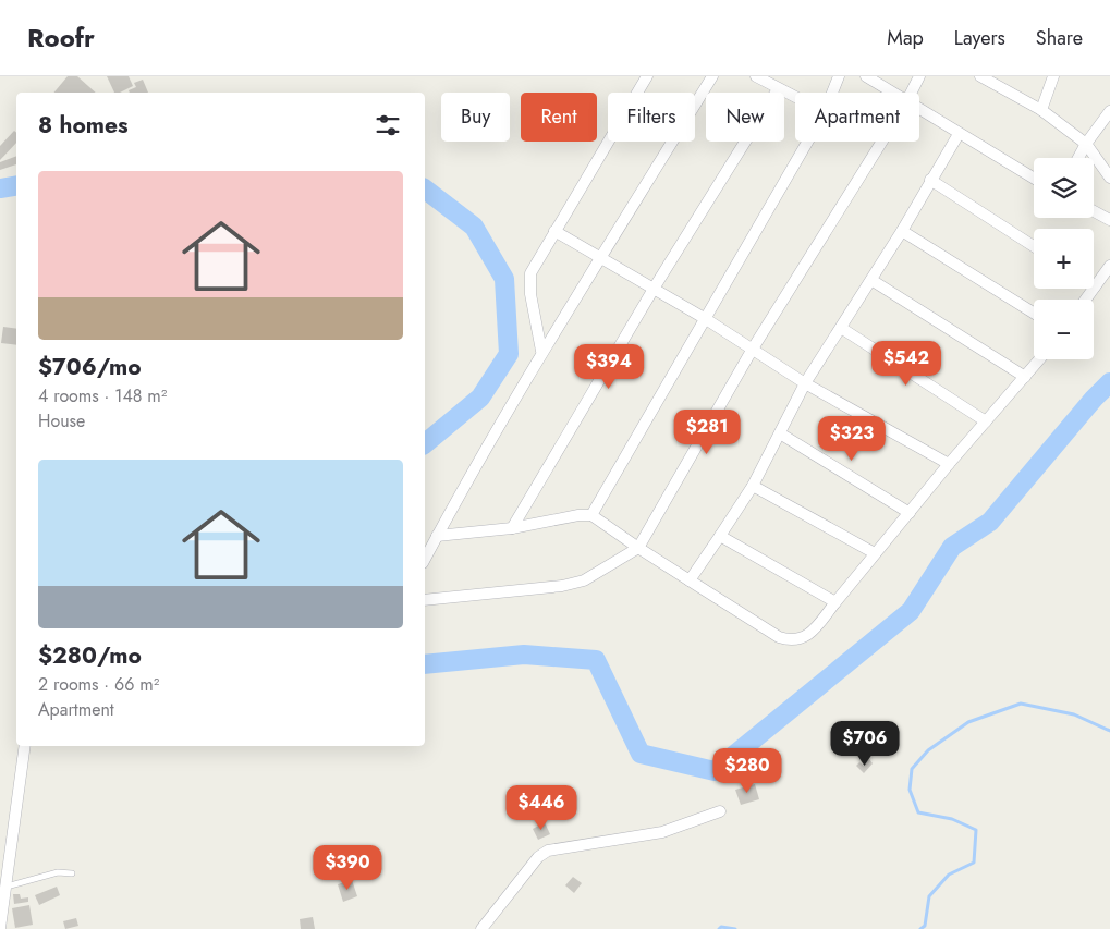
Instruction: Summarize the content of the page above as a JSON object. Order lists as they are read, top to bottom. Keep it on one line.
{"page":{"header":"Roofr","nav":["Map","Layers","Share"],"chip":["Buy","Rent","Filters","New","Apartment"],"heading":"8 homes","map_buttons":["+","−"],"list":[{"name":"$706/mo","note":"4 rooms · 148 m² · House"},{"name":"$280/mo","note":"2 rooms · 66 m² · Apartment"}],"price":["$542","$394","$281","$323","$706","$280","$446","$390"]}}
